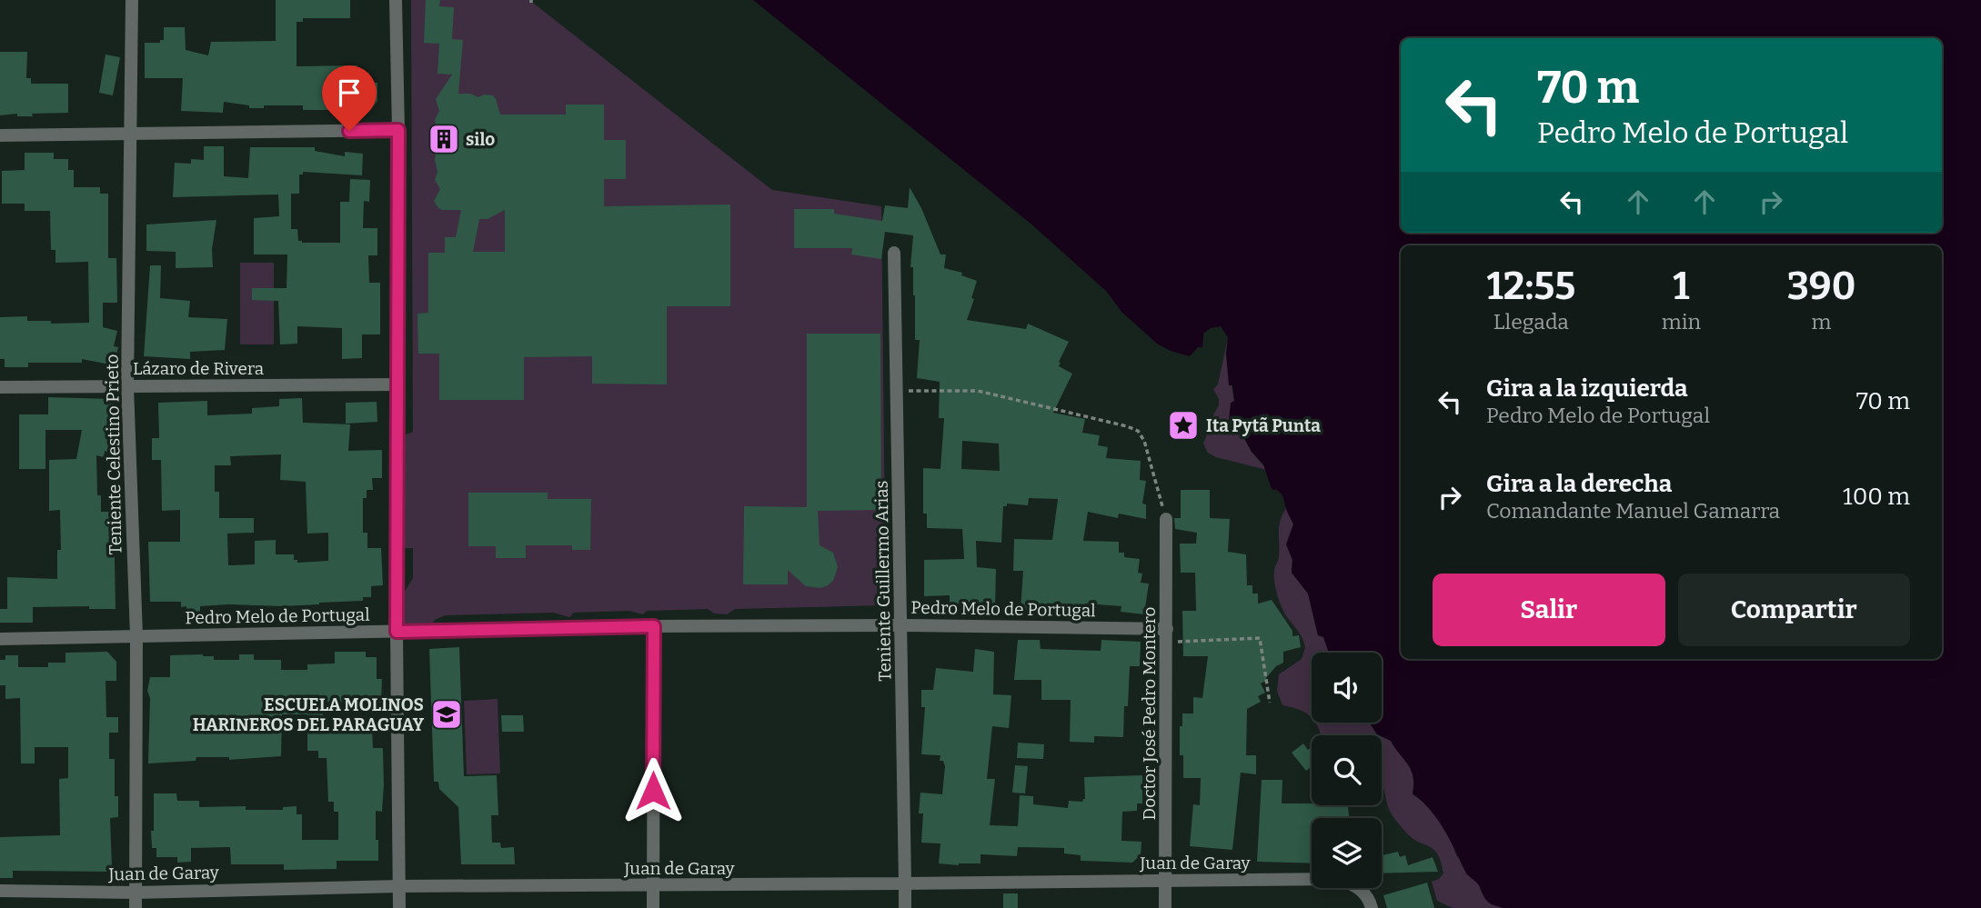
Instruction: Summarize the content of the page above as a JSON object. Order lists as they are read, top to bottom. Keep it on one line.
{"streets":{"street":["Lázaro de Rivera","Teniente Celestino Prieto","Teniente Guillermo Arias","Pedro Melo de Portugal","Doctor José Pedro Montero","Juan de Garay"]},"crossings":[["Lázaro de Rivera","Teniente Celestino Prieto"],["Teniente Celestino Prieto","Pedro Melo de Portugal"],["Teniente Celestino Prieto","Juan de Garay"],["Teniente Guillermo Arias","Pedro Melo de Portugal"],["Teniente Guillermo Arias","Juan de Garay"],["Pedro Melo de Portugal","Doctor José Pedro Montero"],["Doctor José Pedro Montero","Juan de Garay"]],"places":{"building":["silo"],"place":["Ita Pytã Punta"],"school or university":["ESCUELA MOLINOS HARINEROS DEL PARAGUAY"]},"page":{"turn":["70 m","Pedro Melo de Portugal"],"eta":["12:55","Llegada","1","min","390","m"],"list":[{"name":"Gira a la izquierda","note":"Pedro Melo de Portugal","value":"70 m"},{"name":"Gira a la derecha","note":"Comandante Manuel Gamarra","value":"100 m"}],"buttons":["Salir","Compartir"]}}
